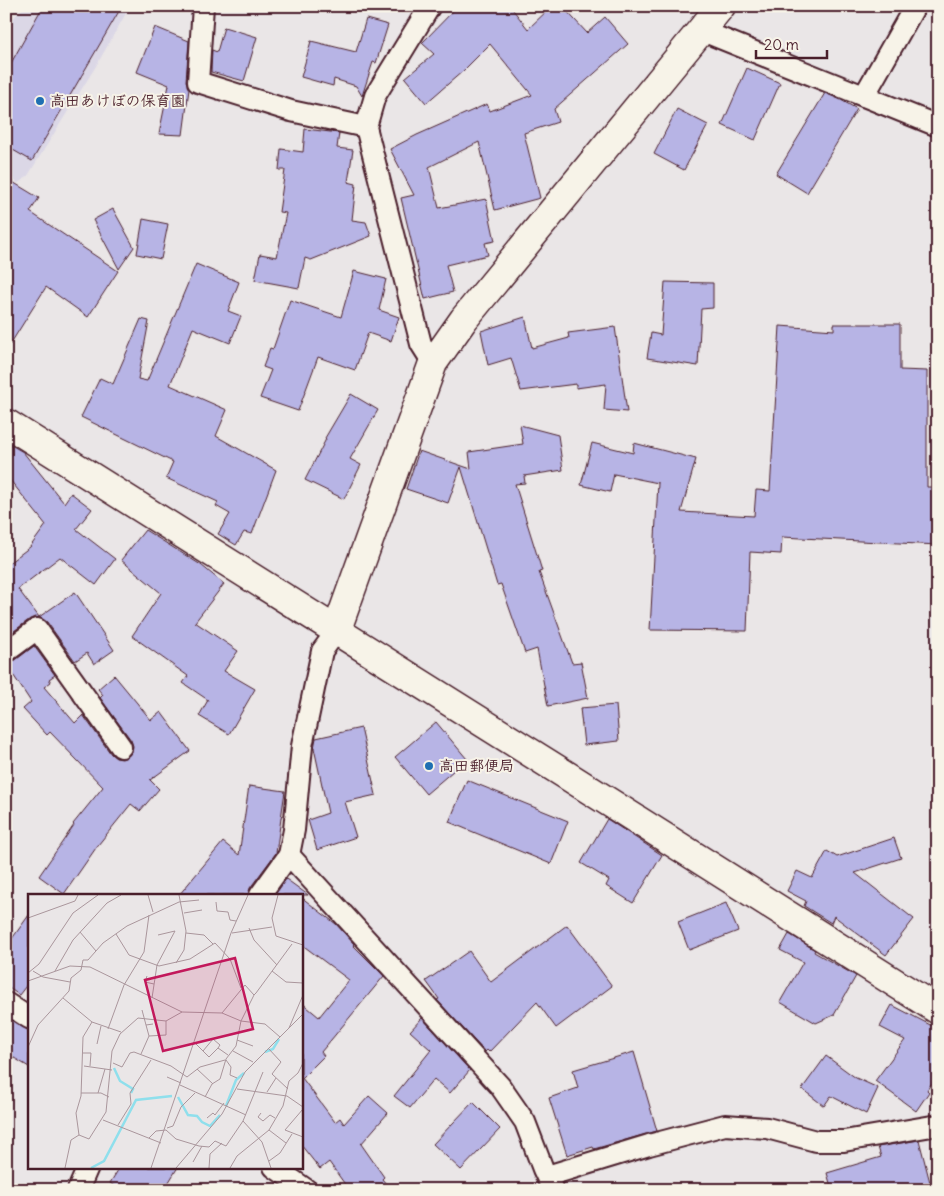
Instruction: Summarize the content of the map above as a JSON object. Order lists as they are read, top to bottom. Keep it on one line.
{"places":["高田あけぼの保育園","高田郵便局"],"scale_bar":"20 m"}
